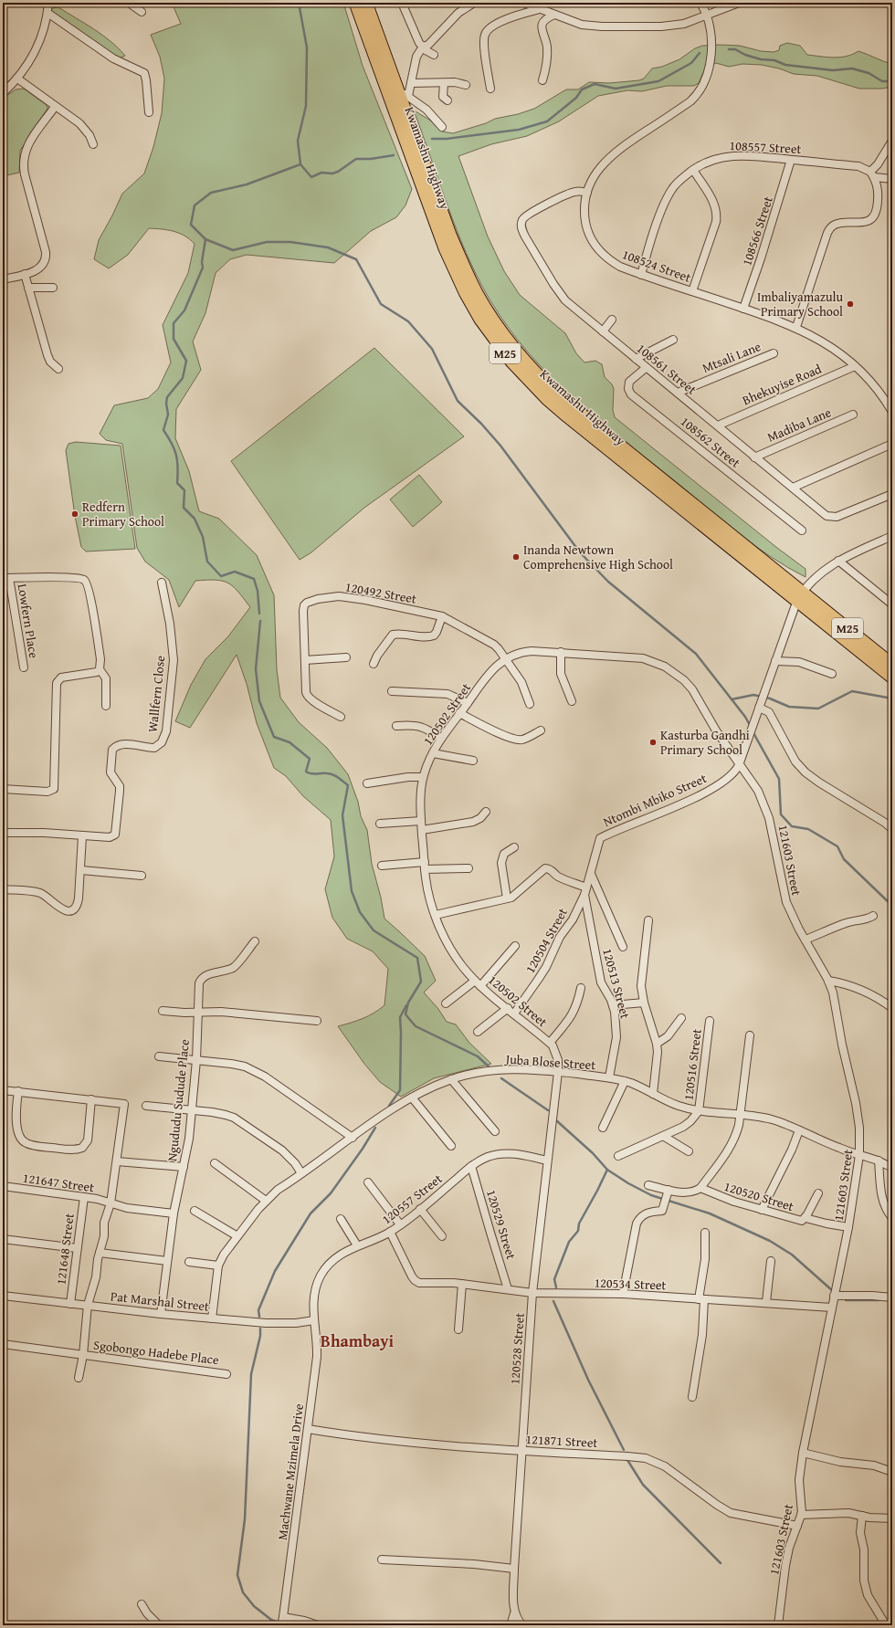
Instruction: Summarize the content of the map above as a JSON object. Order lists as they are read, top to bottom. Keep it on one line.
{"streets":{"main road":["Kwamashu Highway","M25"],"street":["108557 Street","108566 Street","108524 Street","Mtsali Lane","108561 Street","Bhekuyise Road","Madiba Lane","108562 Street","120492 Street","Lowfern Place","Wallfern Close","120502 Street","Ntombi Mbiko Street","121603 Street","120504 Street","120513 Street","Juba Blose Street","120516 Street","Ngududu Sudude Place","121647 Street","120520 Street","120557 Street","120529 Street","121648 Street","120534 Street","Pat Marshal Street","120528 Street","Sgobongo Hadebe Place","121871 Street","Machwane Mzimela Drive"]},"crossings":[["108557 Street","108566 Street"],["108557 Street","108524 Street"],["Kwamashu Highway","Ntombi Mbiko Street"],["108566 Street","108524 Street"],["108524 Street","108561 Street"],["108524 Street","Bhekuyise Road"],["Mtsali Lane","108561 Street"],["108561 Street","Bhekuyise Road"],["108561 Street","Madiba Lane"],["108561 Street","108562 Street"],["120492 Street","120502 Street"],["120502 Street","Ntombi Mbiko Street"],["120502 Street","121603 Street"],["120502 Street","120504 Street"],["120502 Street","Juba Blose Street"],["120502 Street","120528 Street"],["Ntombi Mbiko Street","121603 Street"],["Ntombi Mbiko Street","120504 Street"],["121603 Street","Juba Blose Street"],["121603 Street","120534 Street"],["121603 Street","121871 Street"],["120504 Street","120513 Street"],["120513 Street","Juba Blose Street"],["Juba Blose Street","120516 Street"],["Juba Blose Street","Pat Marshal Street"],["Juba Blose Street","120528 Street"],["Ngududu Sudude Place","121647 Street"],["Ngududu Sudude Place","Pat Marshal Street"],["121647 Street","121648 Street"],["120557 Street","120529 Street"],["120557 Street","120534 Street"],["120557 Street","Pat Marshal Street"],["120557 Street","120528 Street"],["120557 Street","Machwane Mzimela Drive"],["120529 Street","120534 Street"],["121648 Street","Pat Marshal Street"],["120534 Street","120528 Street"],["Pat Marshal Street","Machwane Mzimela Drive"],["120528 Street","121871 Street"],["121871 Street","Machwane Mzimela Drive"]],"districts":["Bhambayi"],"places":["Imbaliyamazulu Primary School","Redfern Primary School","Inanda Newtown Comprehensive High School","Kasturba Gandhi Primary School"]}
